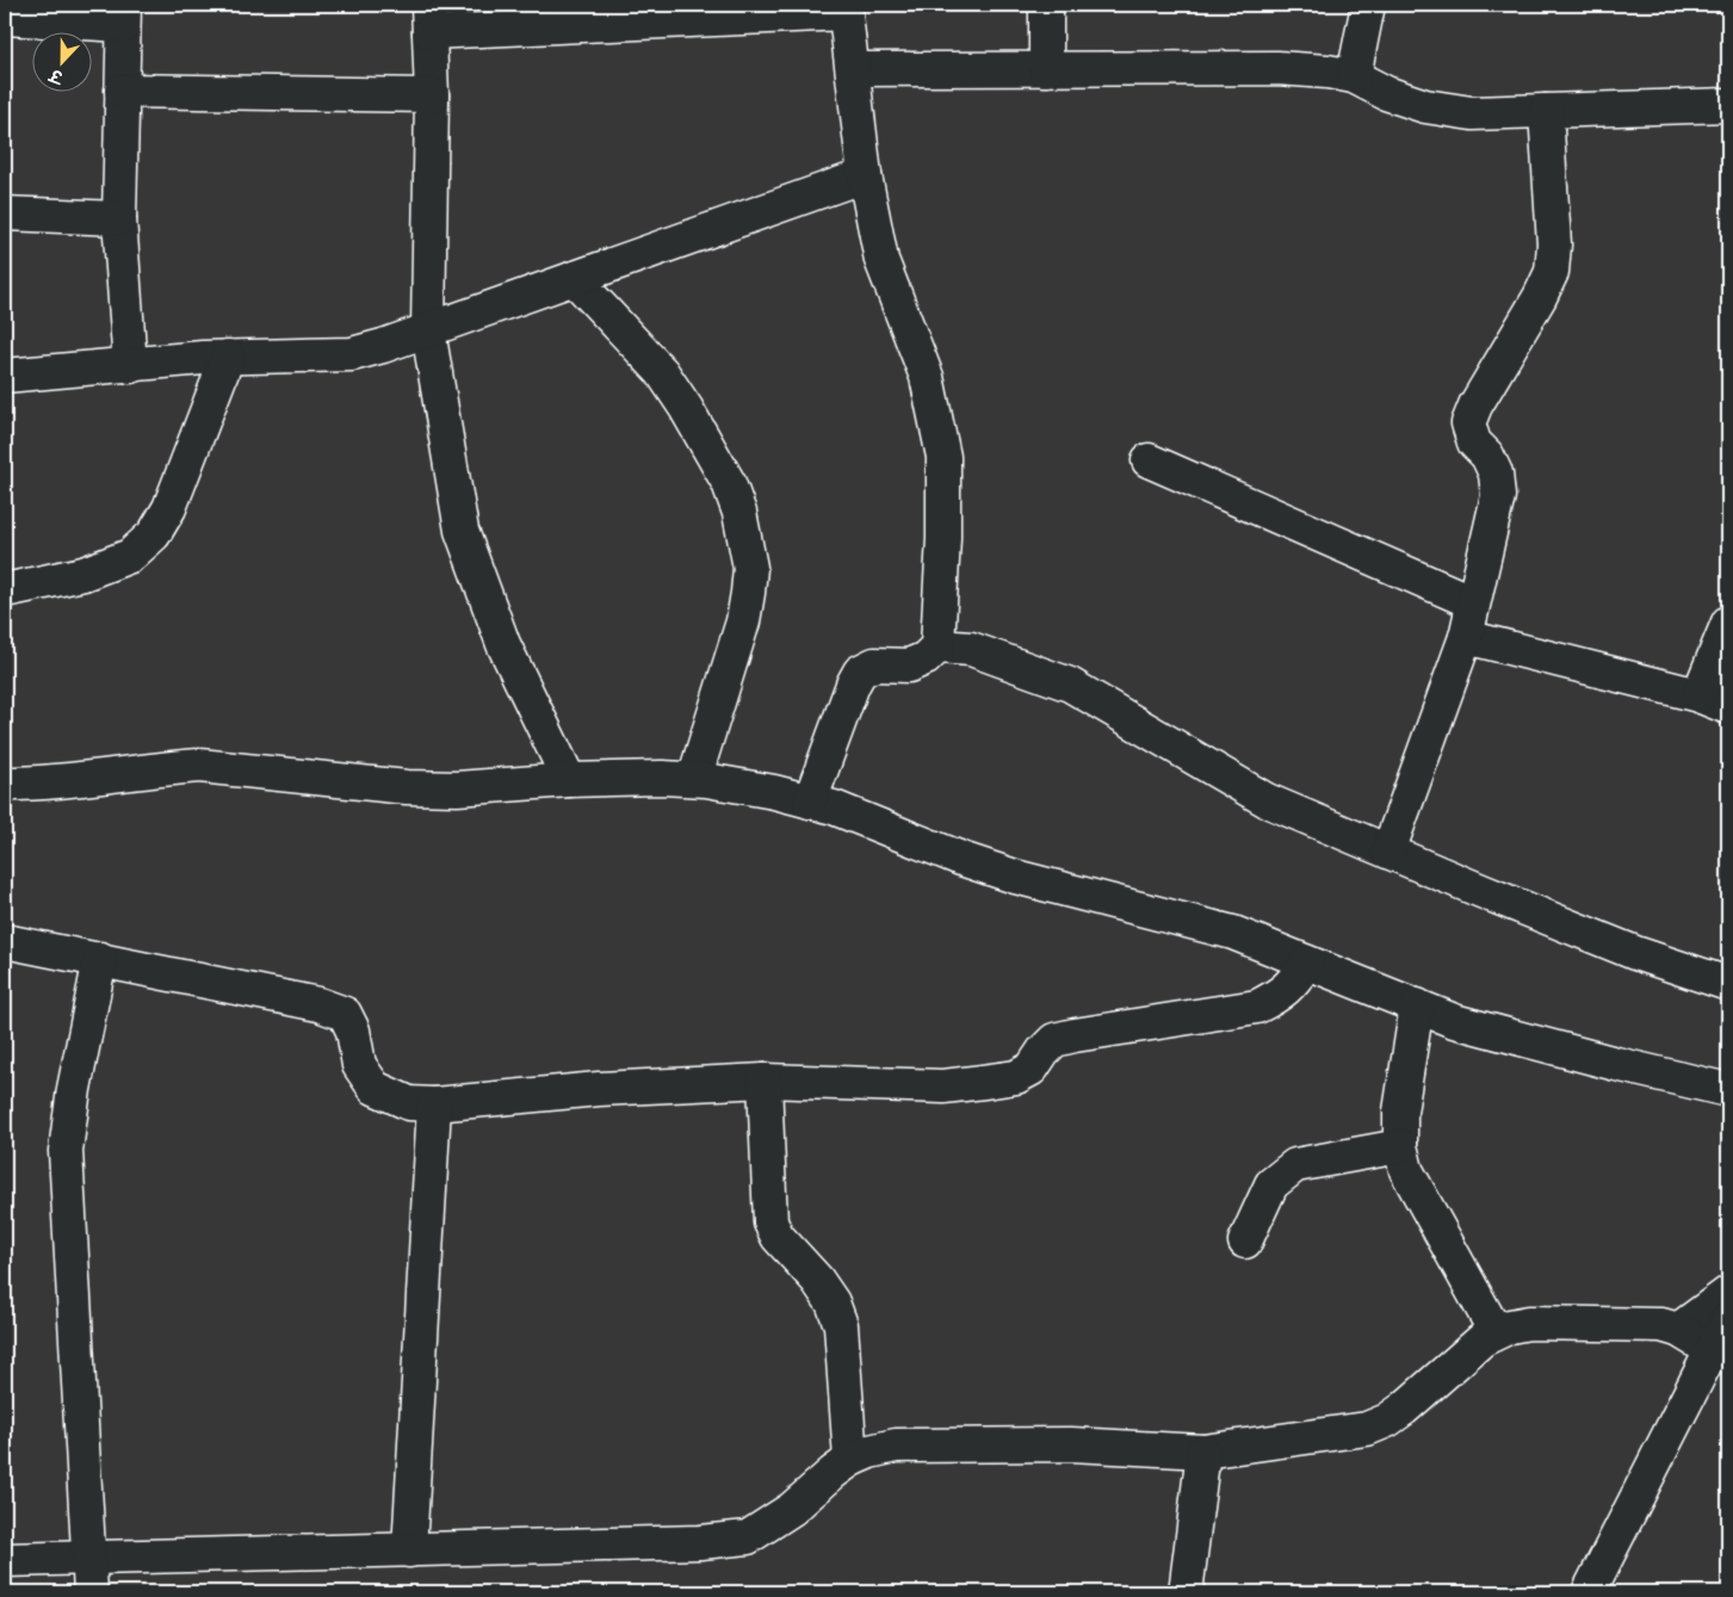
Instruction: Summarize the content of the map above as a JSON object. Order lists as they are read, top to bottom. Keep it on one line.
{"north":"bottom"}
